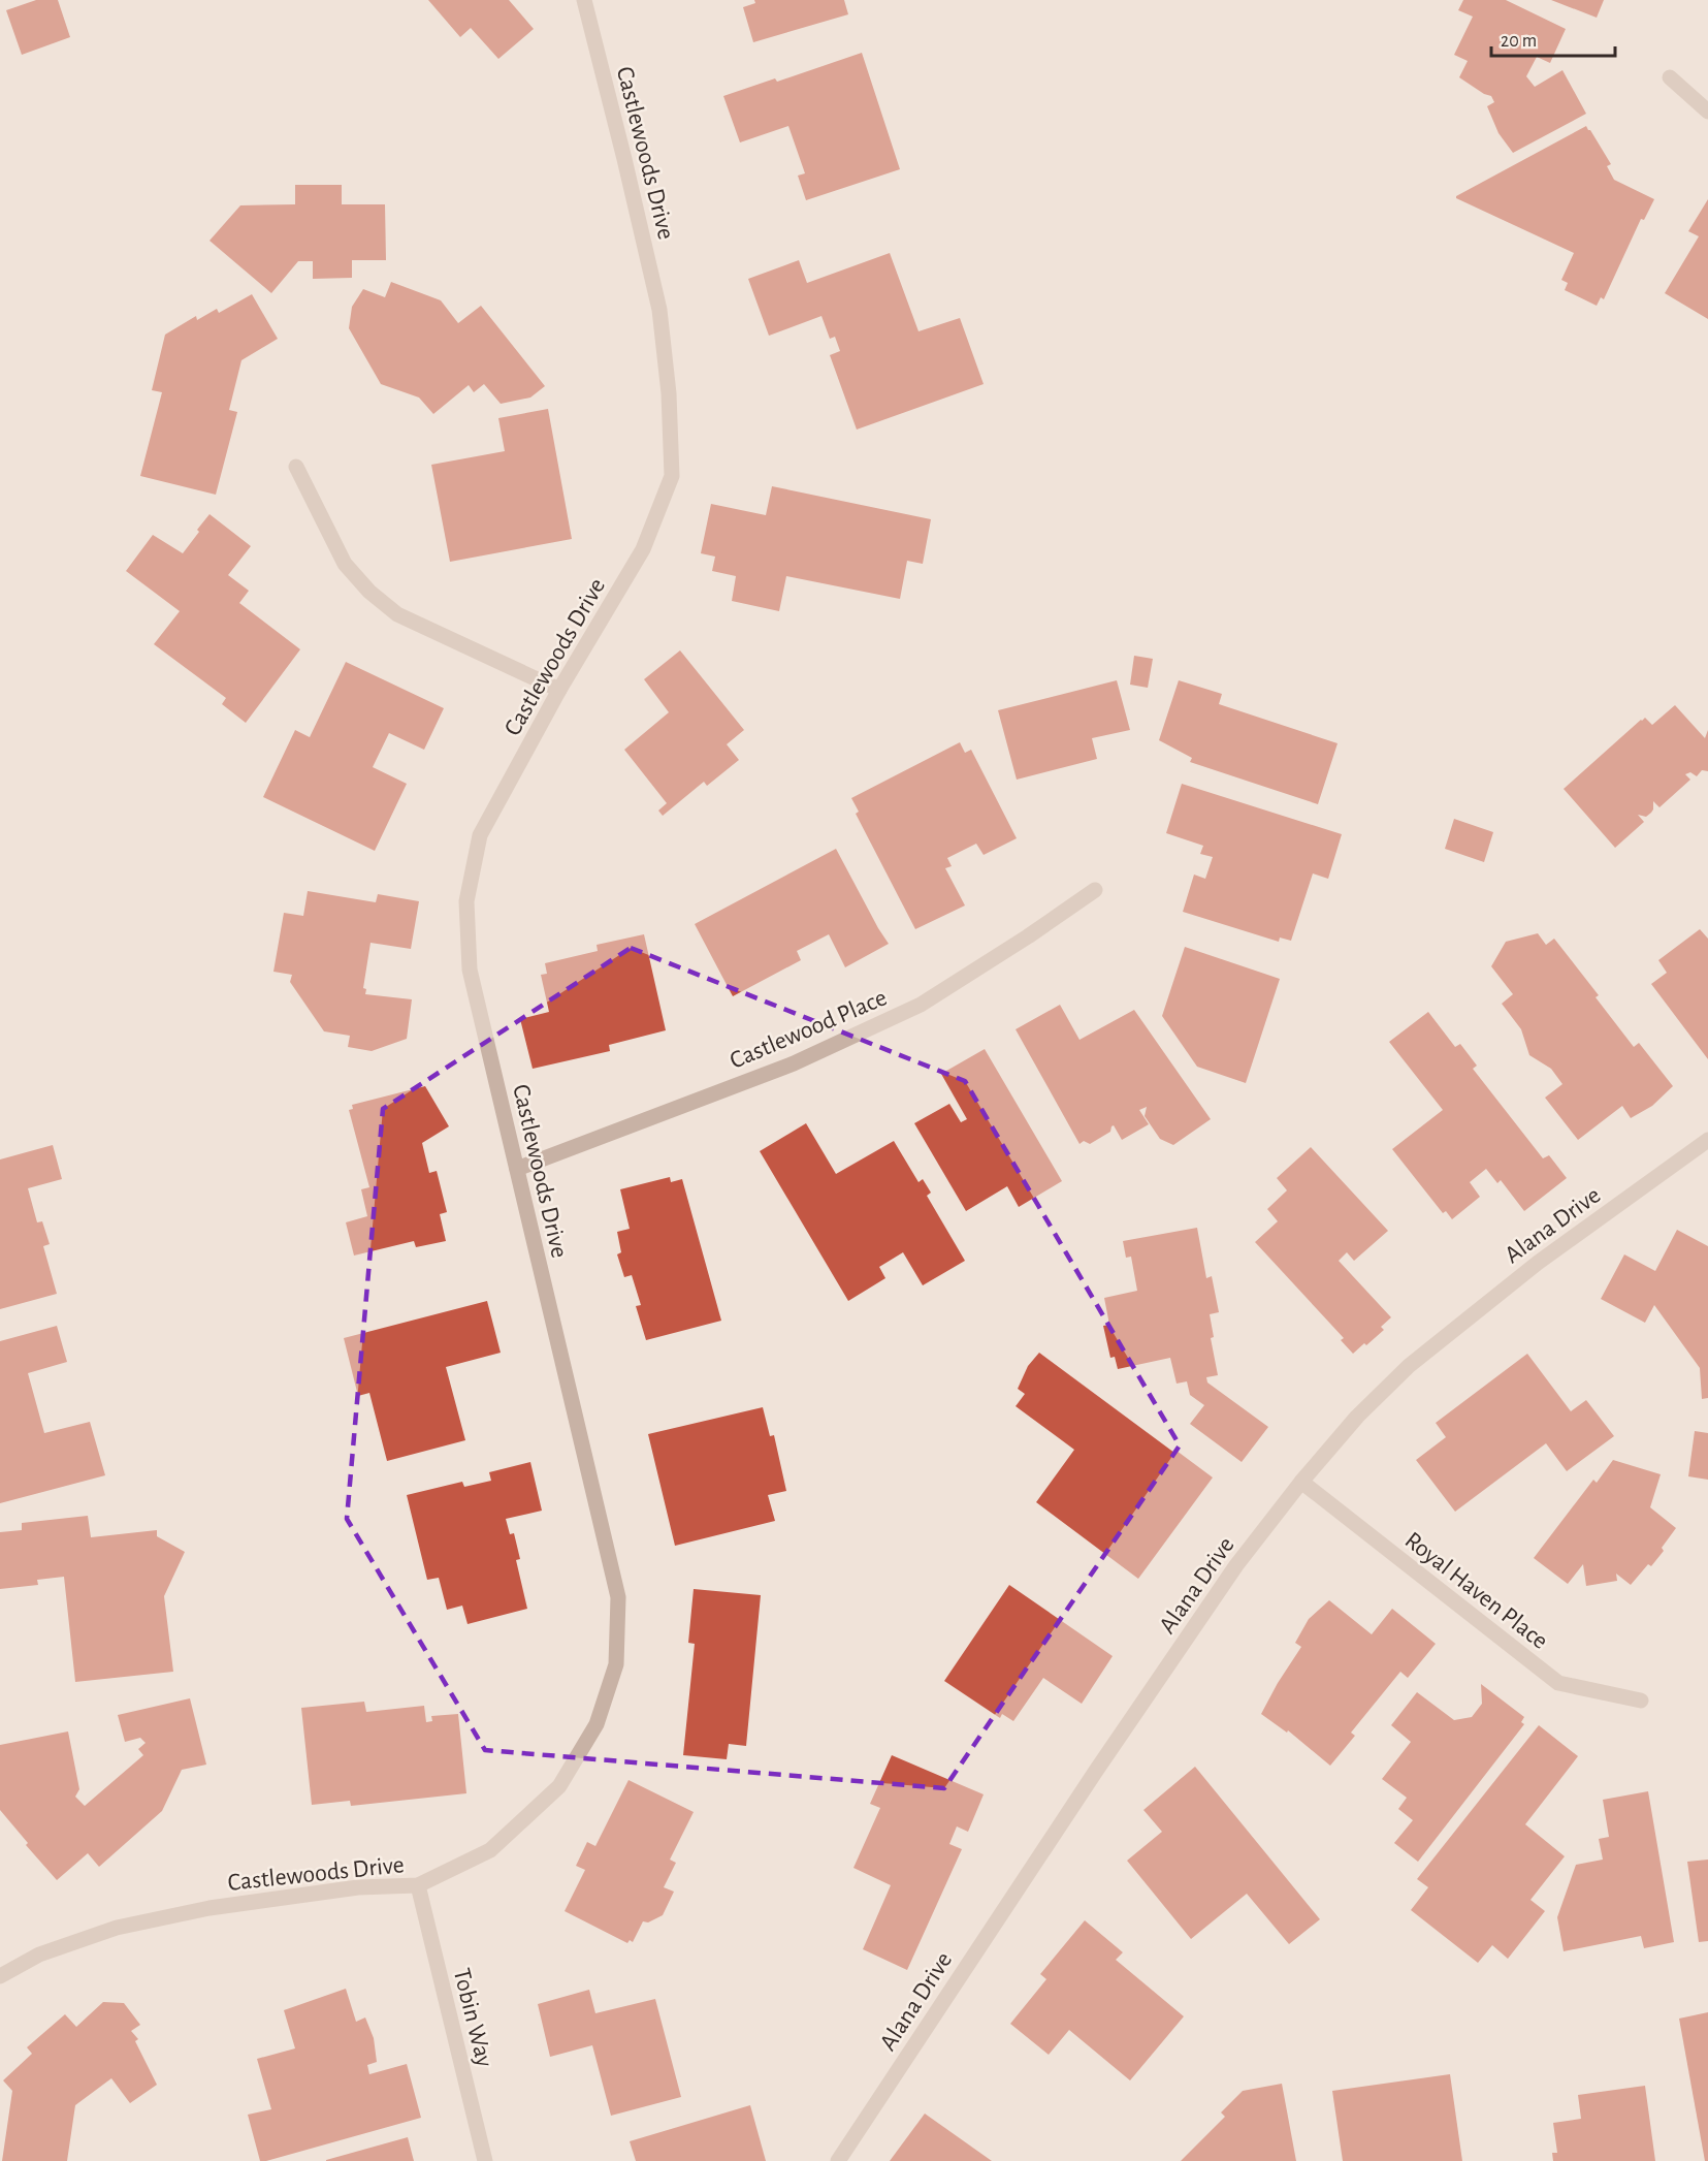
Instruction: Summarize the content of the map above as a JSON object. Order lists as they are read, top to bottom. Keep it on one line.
{"streets":{"street":["Castlewoods Drive","Castlewood Place","Alana Drive","Royal Haven Place","Tobin Way"]},"crossings":[["Castlewoods Drive","Castlewood Place"],["Castlewoods Drive","Tobin Way"],["Alana Drive","Royal Haven Place"]],"scale_bar":"20 m"}
